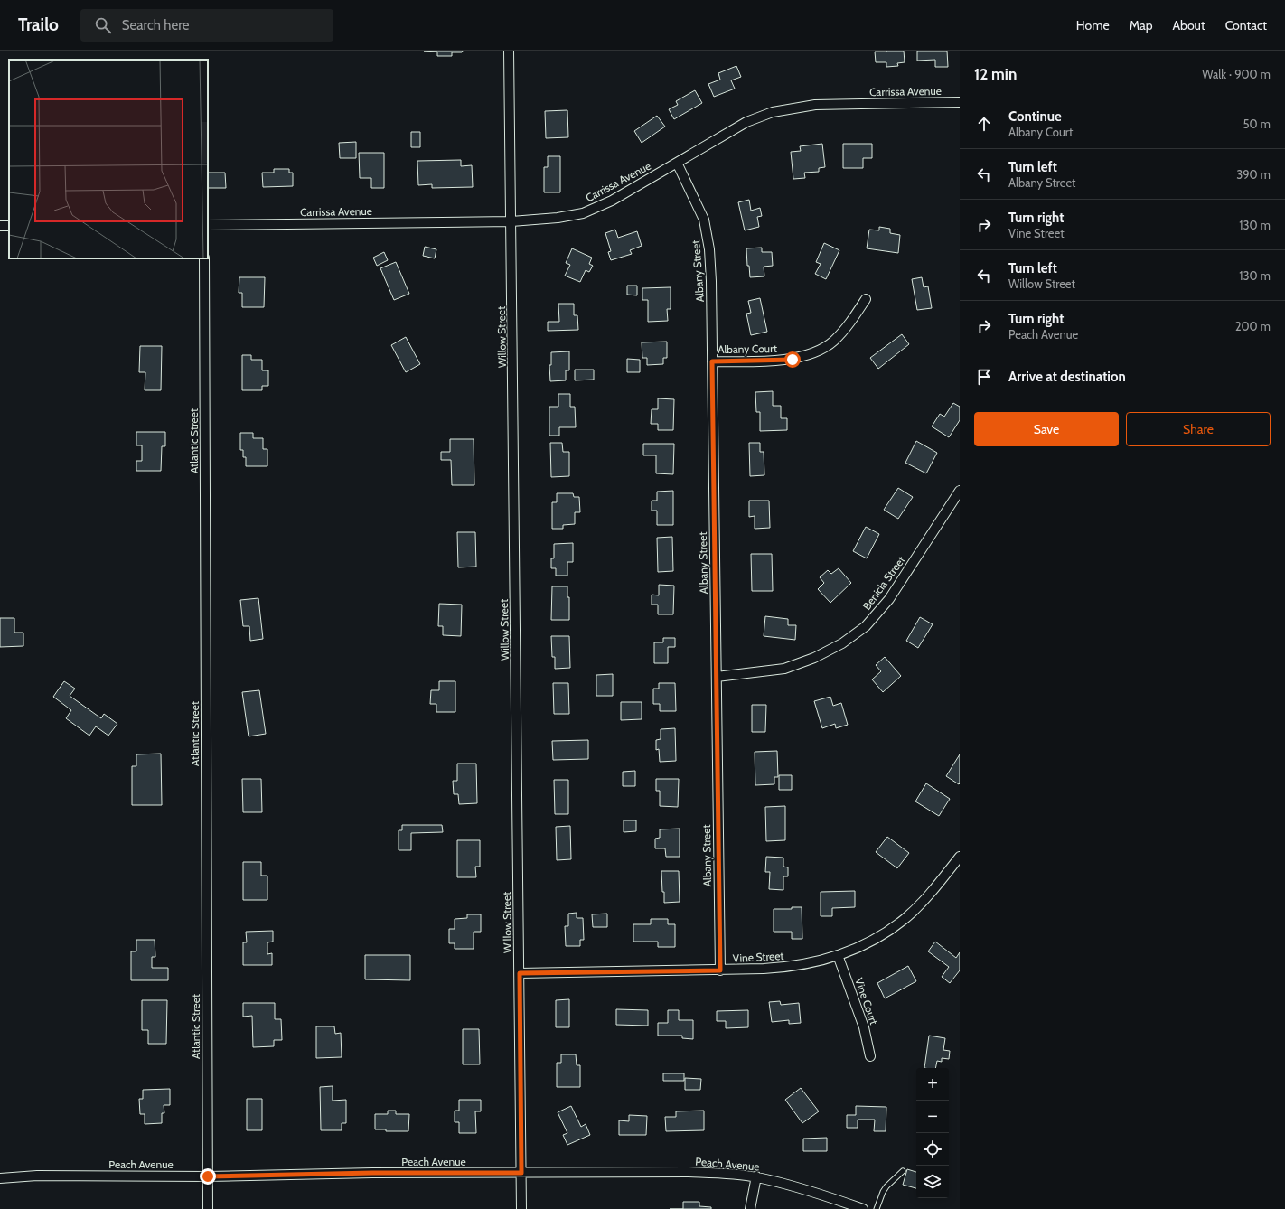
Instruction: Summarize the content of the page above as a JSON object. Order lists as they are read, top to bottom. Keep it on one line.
{"streets":{"street":["Carrissa Avenue","Albany Street","Willow Street","Albany Court","Atlantic Street","Benicia Street","Vine Street","Vine Court","Peach Avenue"]},"crossings":[["Carrissa Avenue","Albany Street"],["Carrissa Avenue","Willow Street"],["Albany Street","Albany Court"],["Albany Street","Benicia Street"],["Albany Street","Vine Street"],["Willow Street","Vine Street"],["Willow Street","Peach Avenue"],["Atlantic Street","Peach Avenue"],["Vine Street","Vine Court"]],"page":{"header":"Trailo","search":"Search here","nav":["Home","Map","About","Contact"],"heading":["12 min","Walk · 900 m"],"list":[["Continue","Albany Court","50 m"],["Turn left","Albany Street","390 m"],["Turn right","Vine Street","130 m"],["Turn left","Willow Street","130 m"],["Turn right","Peach Avenue","200 m"],"Arrive at destination"],"buttons":["Save","Share"],"map_buttons":["+","−"]}}
